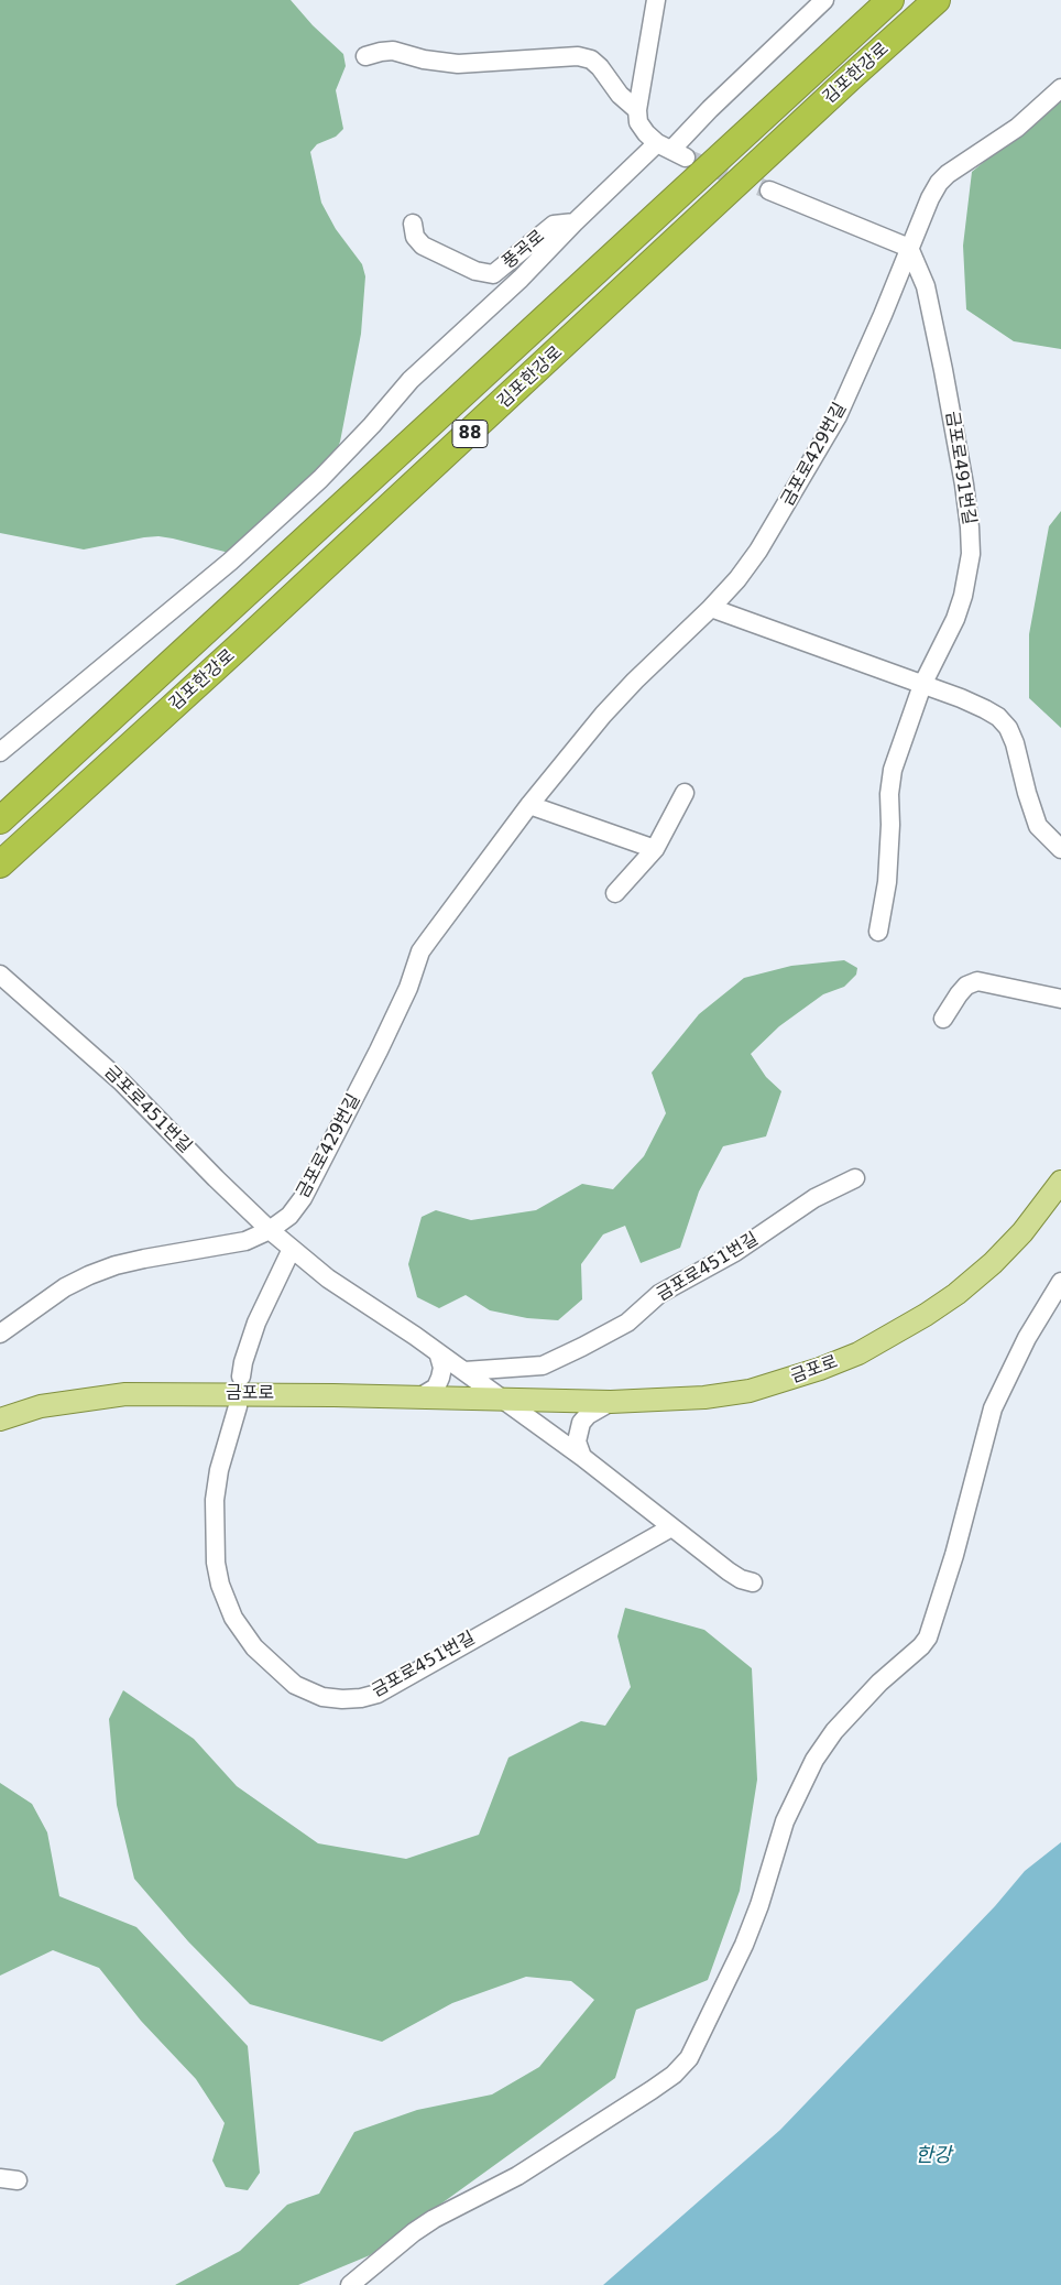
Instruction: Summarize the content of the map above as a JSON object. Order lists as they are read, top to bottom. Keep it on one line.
{"streets":{"highway":["김포한강로","88"],"main road":["금포로"],"street":["풍곡로","금포로429번길","금포로491번길","금포로451번길"]},"crossings":[["금포로429번길","금포로491번길"],["금포로429번길","금포로451번길"],["금포로451번길","금포로"]],"water":["한강"]}
